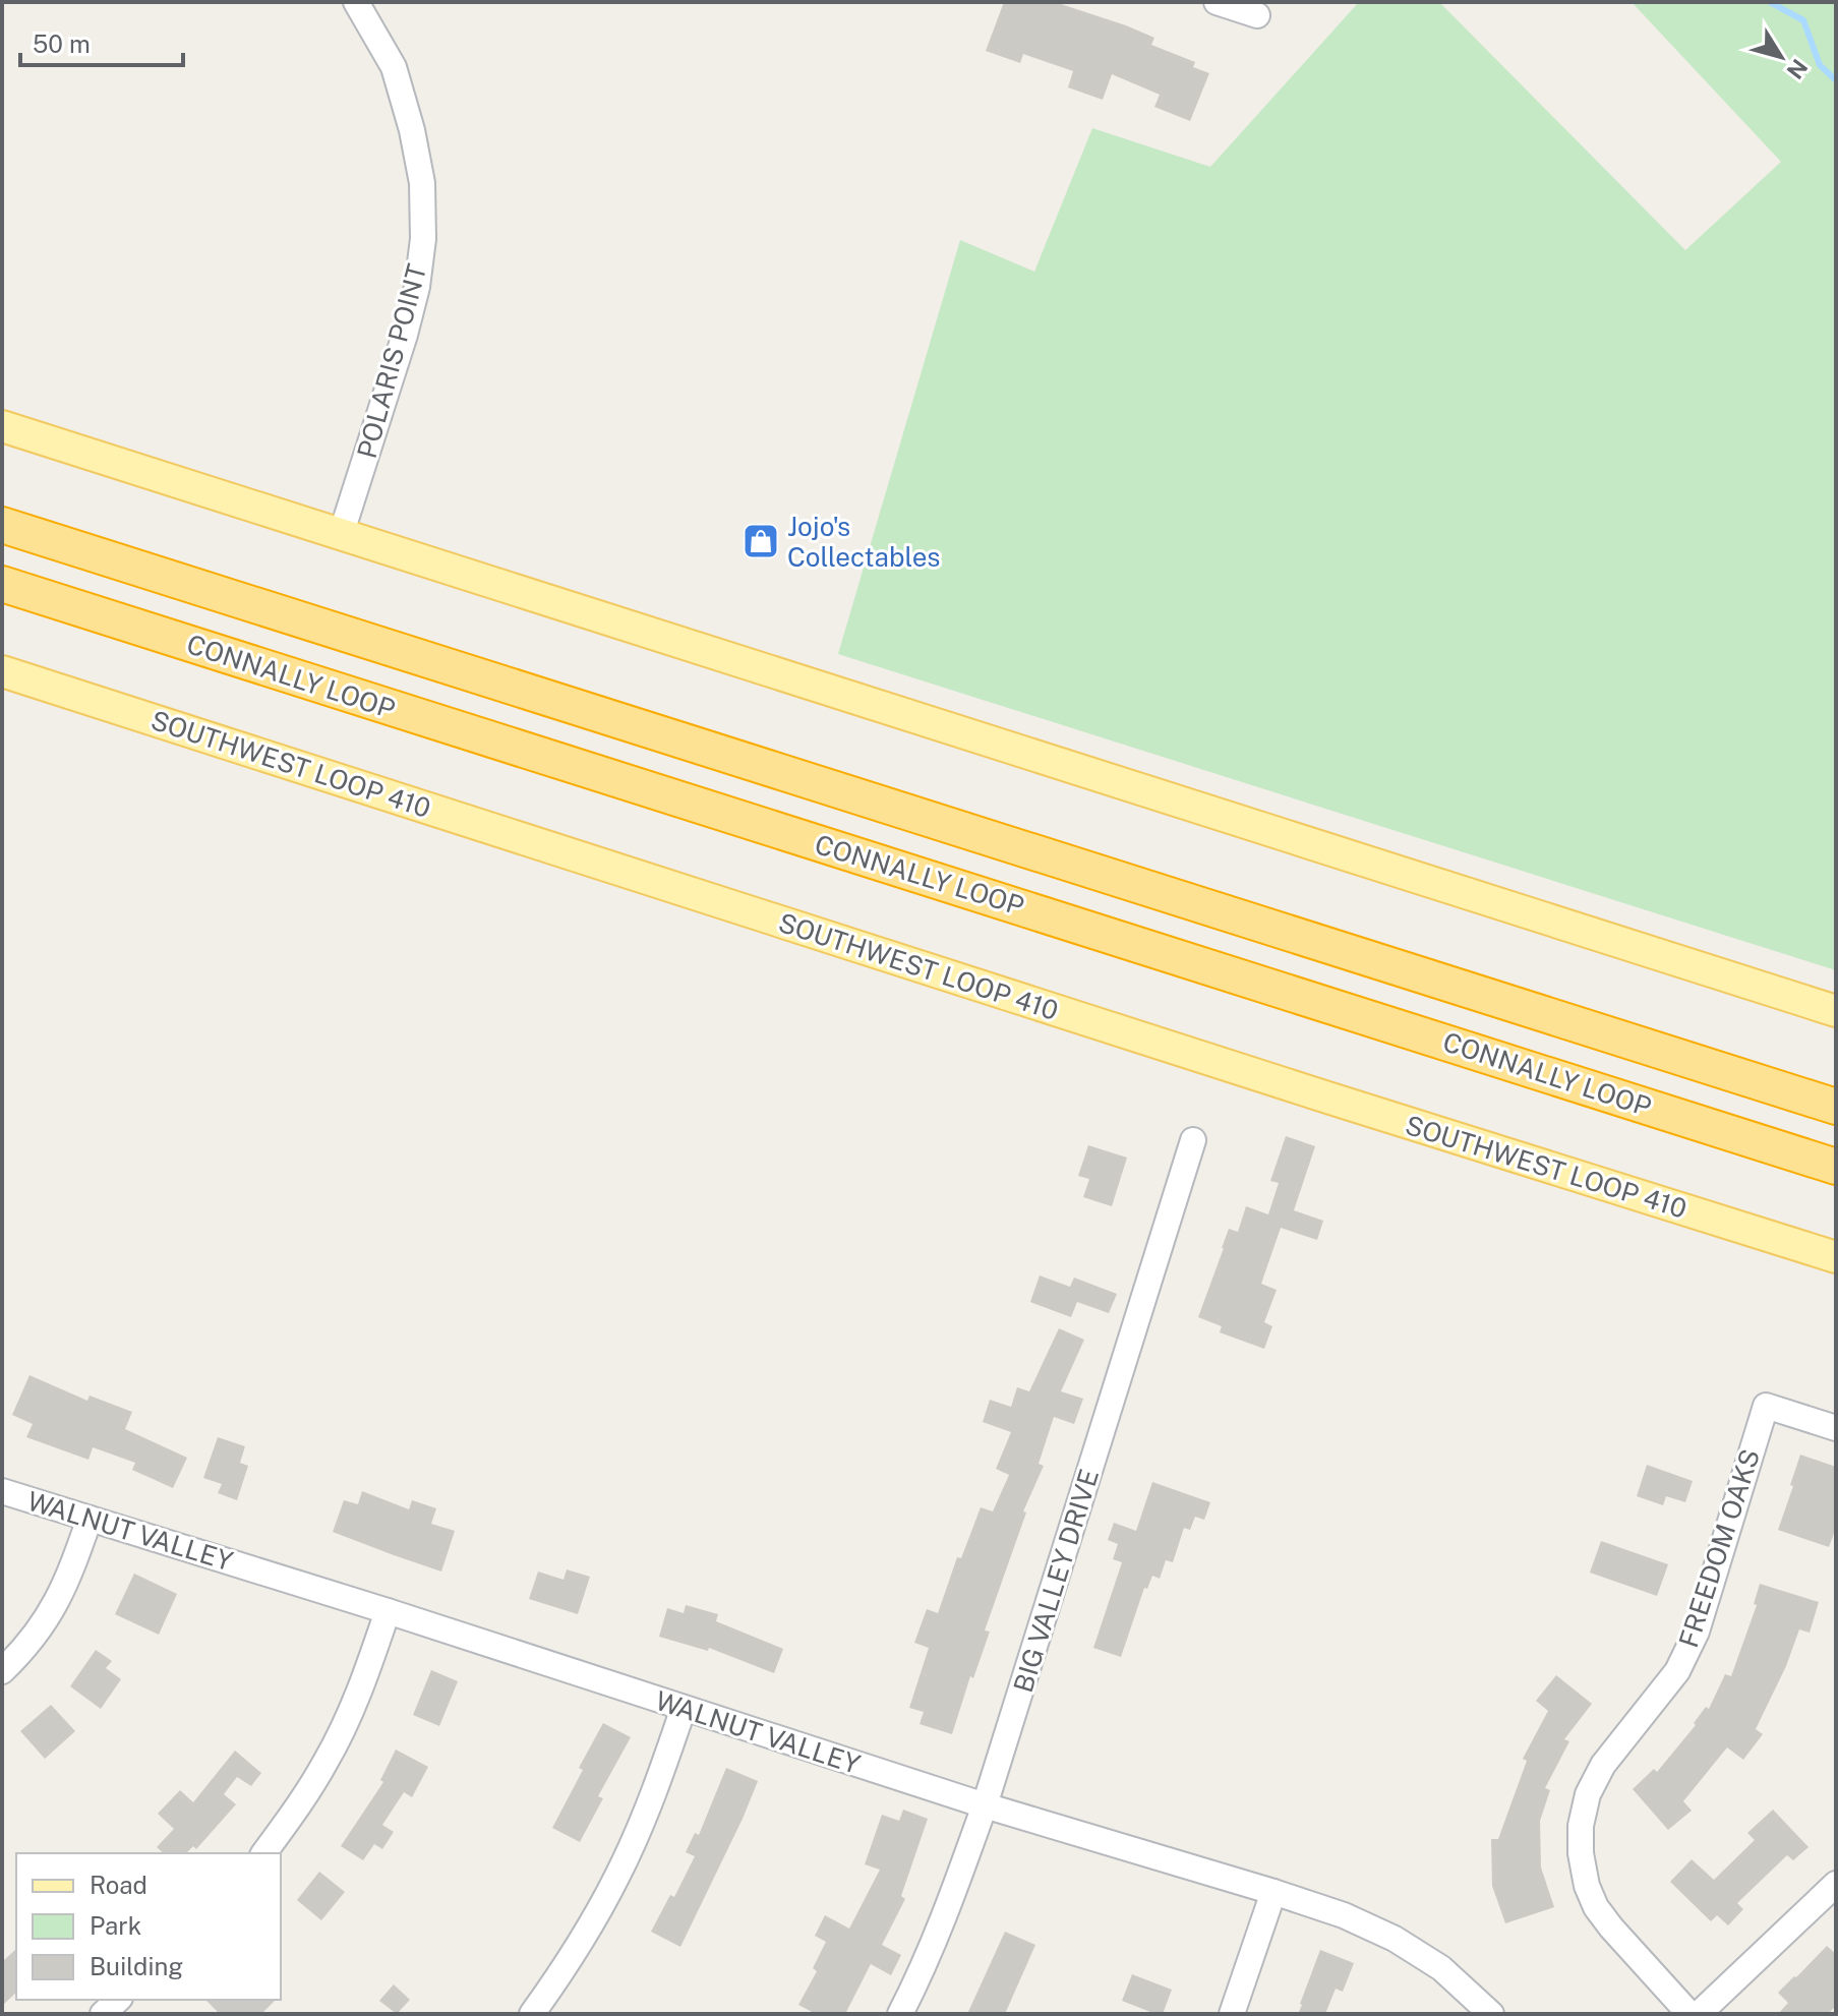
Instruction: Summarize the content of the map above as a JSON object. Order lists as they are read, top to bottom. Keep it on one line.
{"streets":{"highway":["CONNALLY LOOP"],"main road":["SOUTHWEST LOOP 410"],"street":["POLARIS POINT","WALNUT VALLEY","FREEDOM OAKS","BIG VALLEY DRIVE"]},"crossings":[["WALNUT VALLEY","BIG VALLEY DRIVE"]],"places":{"shop":["Jojo's Collectables"]},"legend":["Road","Park","Building"],"scale_bar":"50 m","north":"bottom right"}
